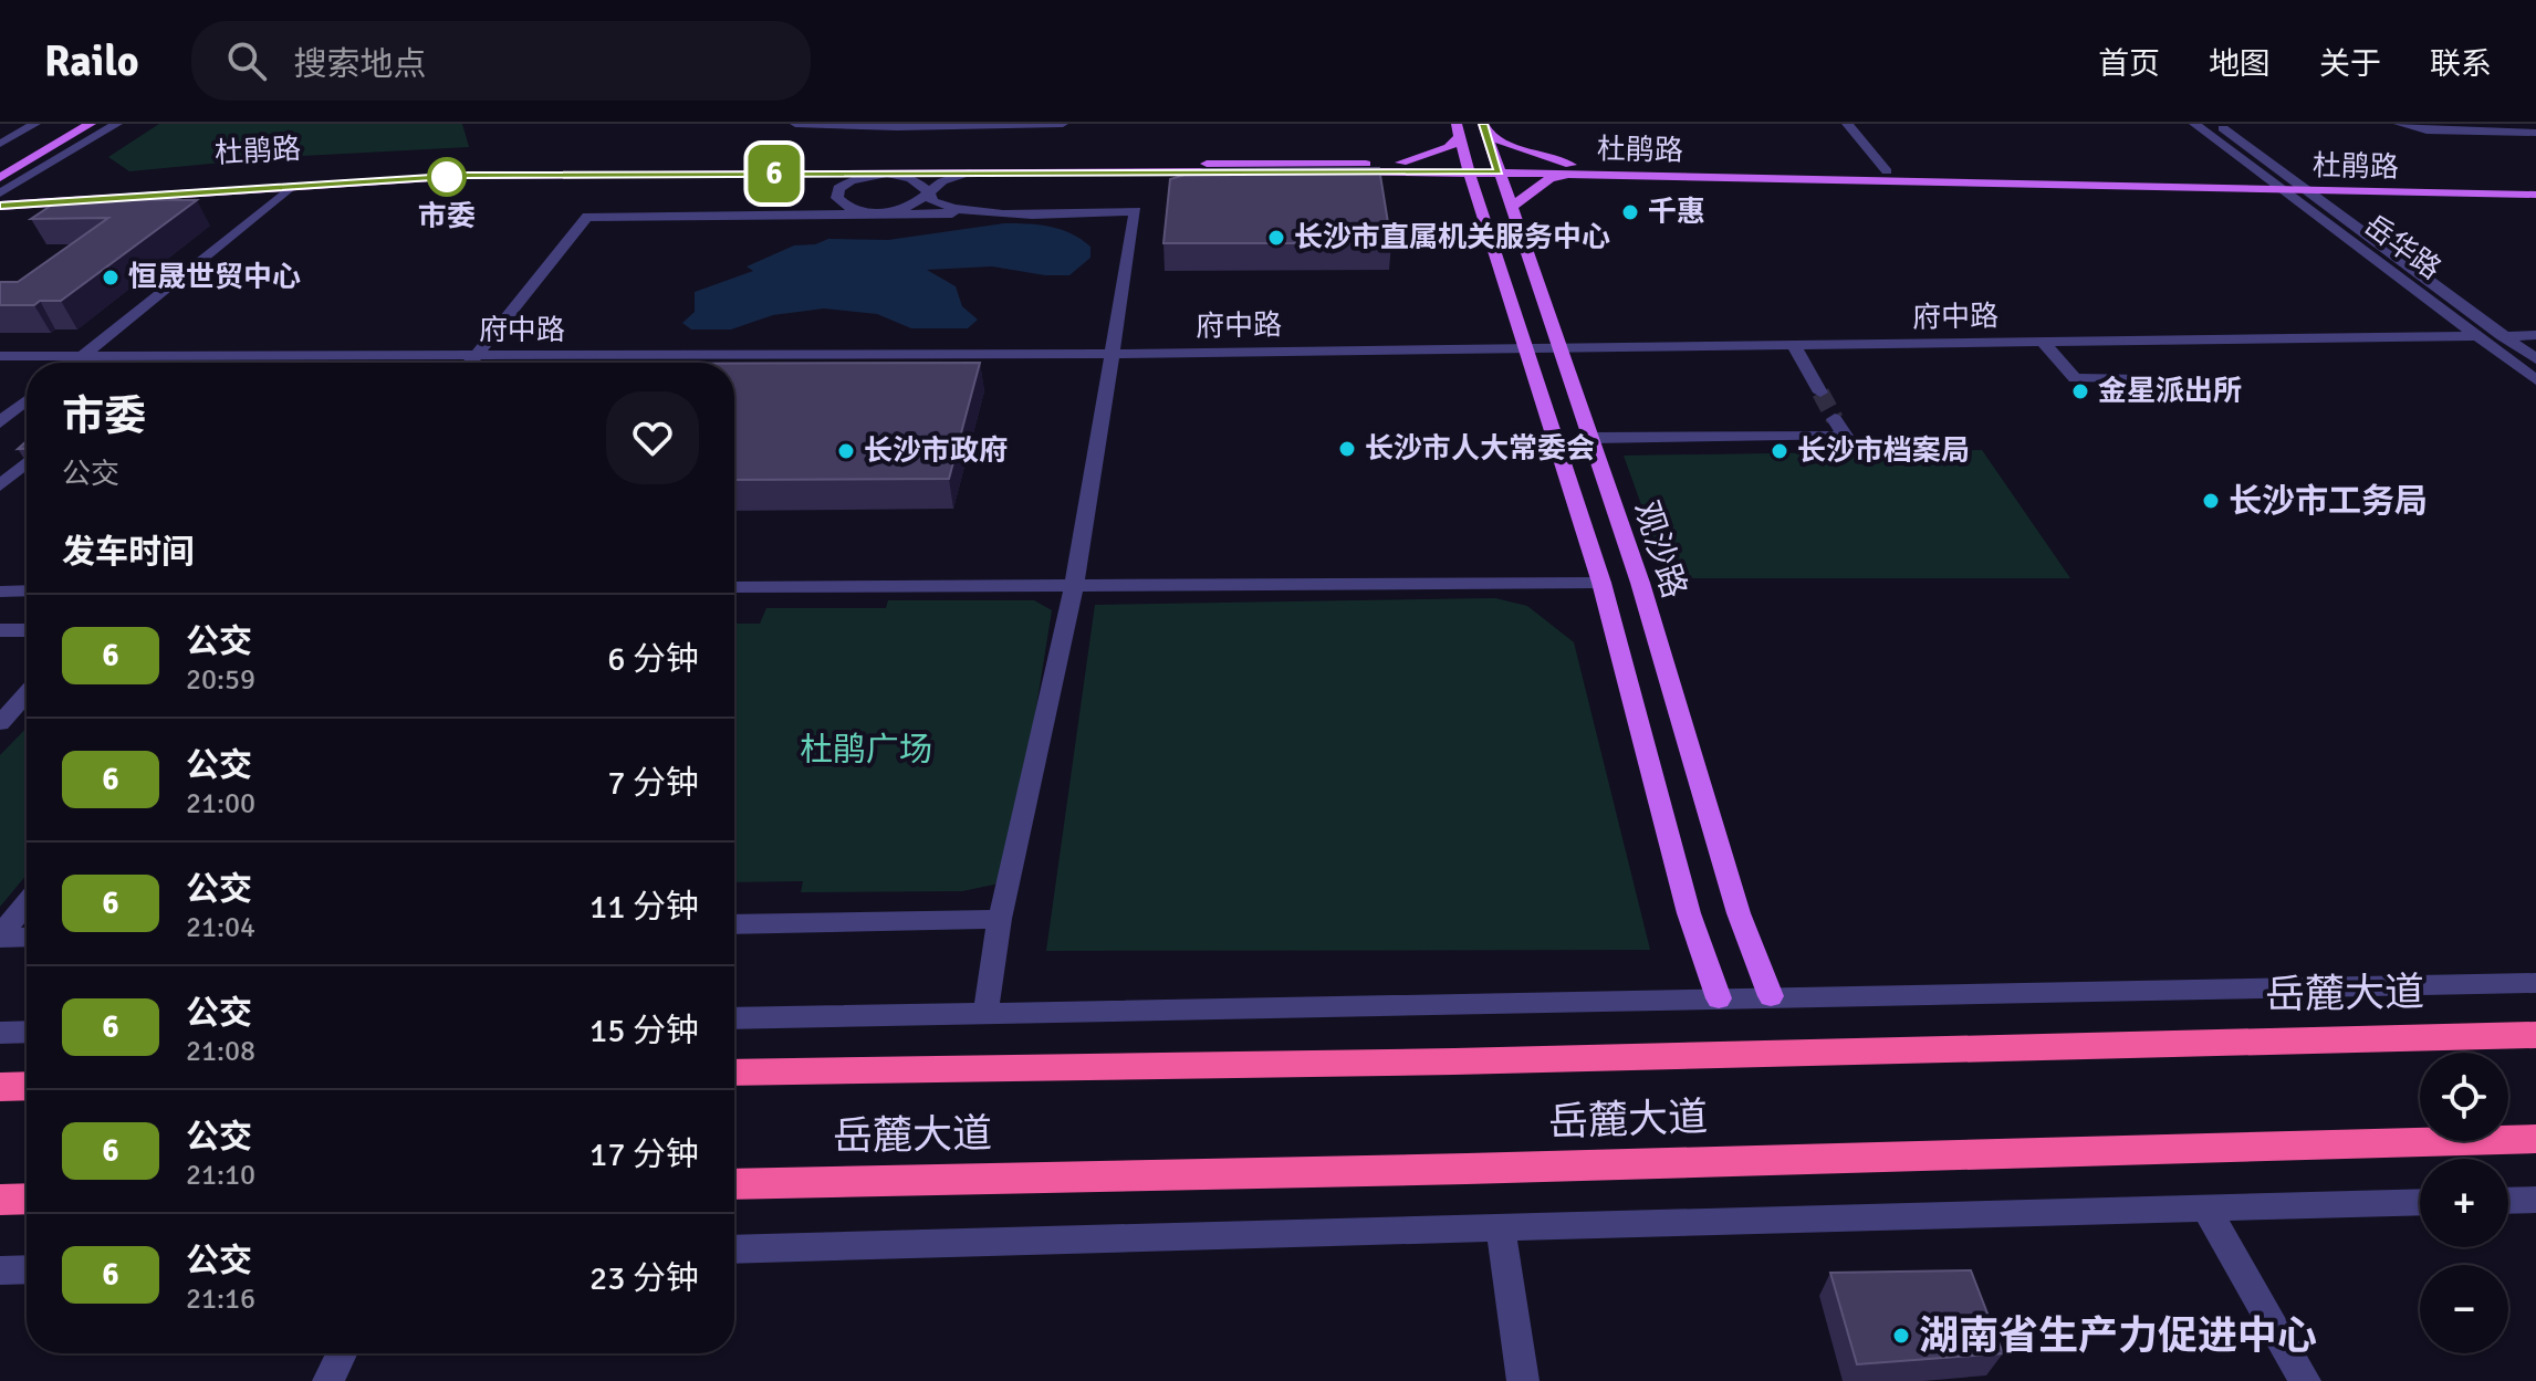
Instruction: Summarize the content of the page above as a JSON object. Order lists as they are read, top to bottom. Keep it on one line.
{"streets":{"highway":["岳麓大道"],"main road":["杜鹃路","观沙路"],"street":["岳华路","府中路"]},"crossings":[["杜鹃路","岳华路"],["杜鹃路","观沙路"],["岳华路","府中路"],["府中路","观沙路"]],"parks":["杜鹃广场"],"places":["市委","千惠","长沙市直属机关服务中心","恒晟世贸中心","金星派出所","长沙市人大常委会","长沙市政府","长沙市档案局","长沙市工务局","湖南省生产力促进中心"],"lines":["bus line 6"],"page":{"header":"Railo","search":"搜索地点","nav":["首页","地图","关于","联系"],"on_map":"6","heading":[["市委","公交"],"发车时间"],"list":[{"mark":"6","name":"公交","note":"20:59","value":"6 分钟"},{"mark":"6","name":"公交","note":"21:00","value":"7 分钟"},{"mark":"6","name":"公交","note":"21:04","value":"11 分钟"},{"mark":"6","name":"公交","note":"21:08","value":"15 分钟"},{"mark":"6","name":"公交","note":"21:10","value":"17 分钟"},{"mark":"6","name":"公交","note":"21:16","value":"23 分钟"}],"map_buttons":["+","−"]}}
